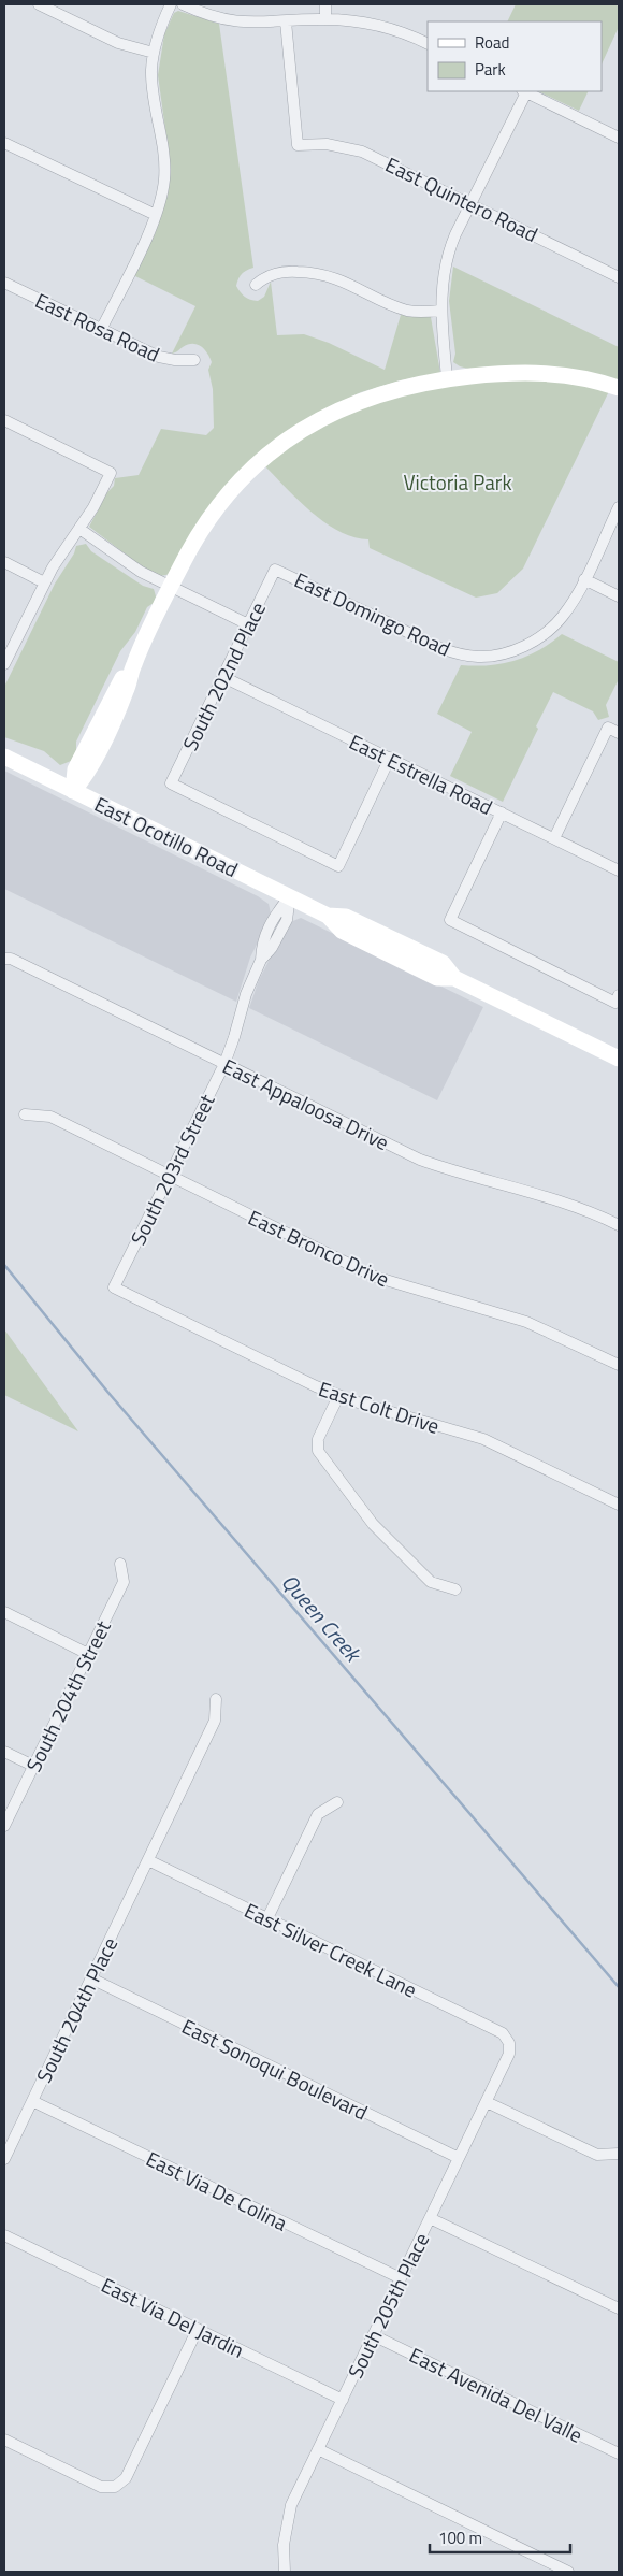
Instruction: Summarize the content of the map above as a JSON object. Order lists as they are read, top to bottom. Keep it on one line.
{"streets":{"street":["East Quintero Road","East Rosa Road","East Domingo Road","South 202nd Place","East Estrella Road","East Ocotillo Road","East Appaloosa Drive","South 203rd Street","East Bronco Drive","East Colt Drive","South 204th Street","East Silver Creek Lane","South 204th Place","East Sonoqui Boulevard","East Via De Colina","South 205th Place","East Via Del Jardin","East Avenida Del Valle"]},"crossings":[["East Domingo Road","South 202nd Place"],["South 202nd Place","East Estrella Road"],["East Ocotillo Road","South 203rd Street"],["East Appaloosa Drive","South 203rd Street"],["South 203rd Street","East Bronco Drive"],["South 203rd Street","East Colt Drive"],["East Silver Creek Lane","South 204th Place"],["East Silver Creek Lane","South 205th Place"],["South 204th Place","East Sonoqui Boulevard"],["South 204th Place","East Via De Colina"],["East Sonoqui Boulevard","South 205th Place"],["East Via De Colina","South 205th Place"],["South 205th Place","East Via Del Jardin"],["South 205th Place","East Avenida Del Valle"]],"water":["Queen Creek"],"parks":["Victoria Park"],"legend":["Road","Park"],"scale_bar":"100 m"}
